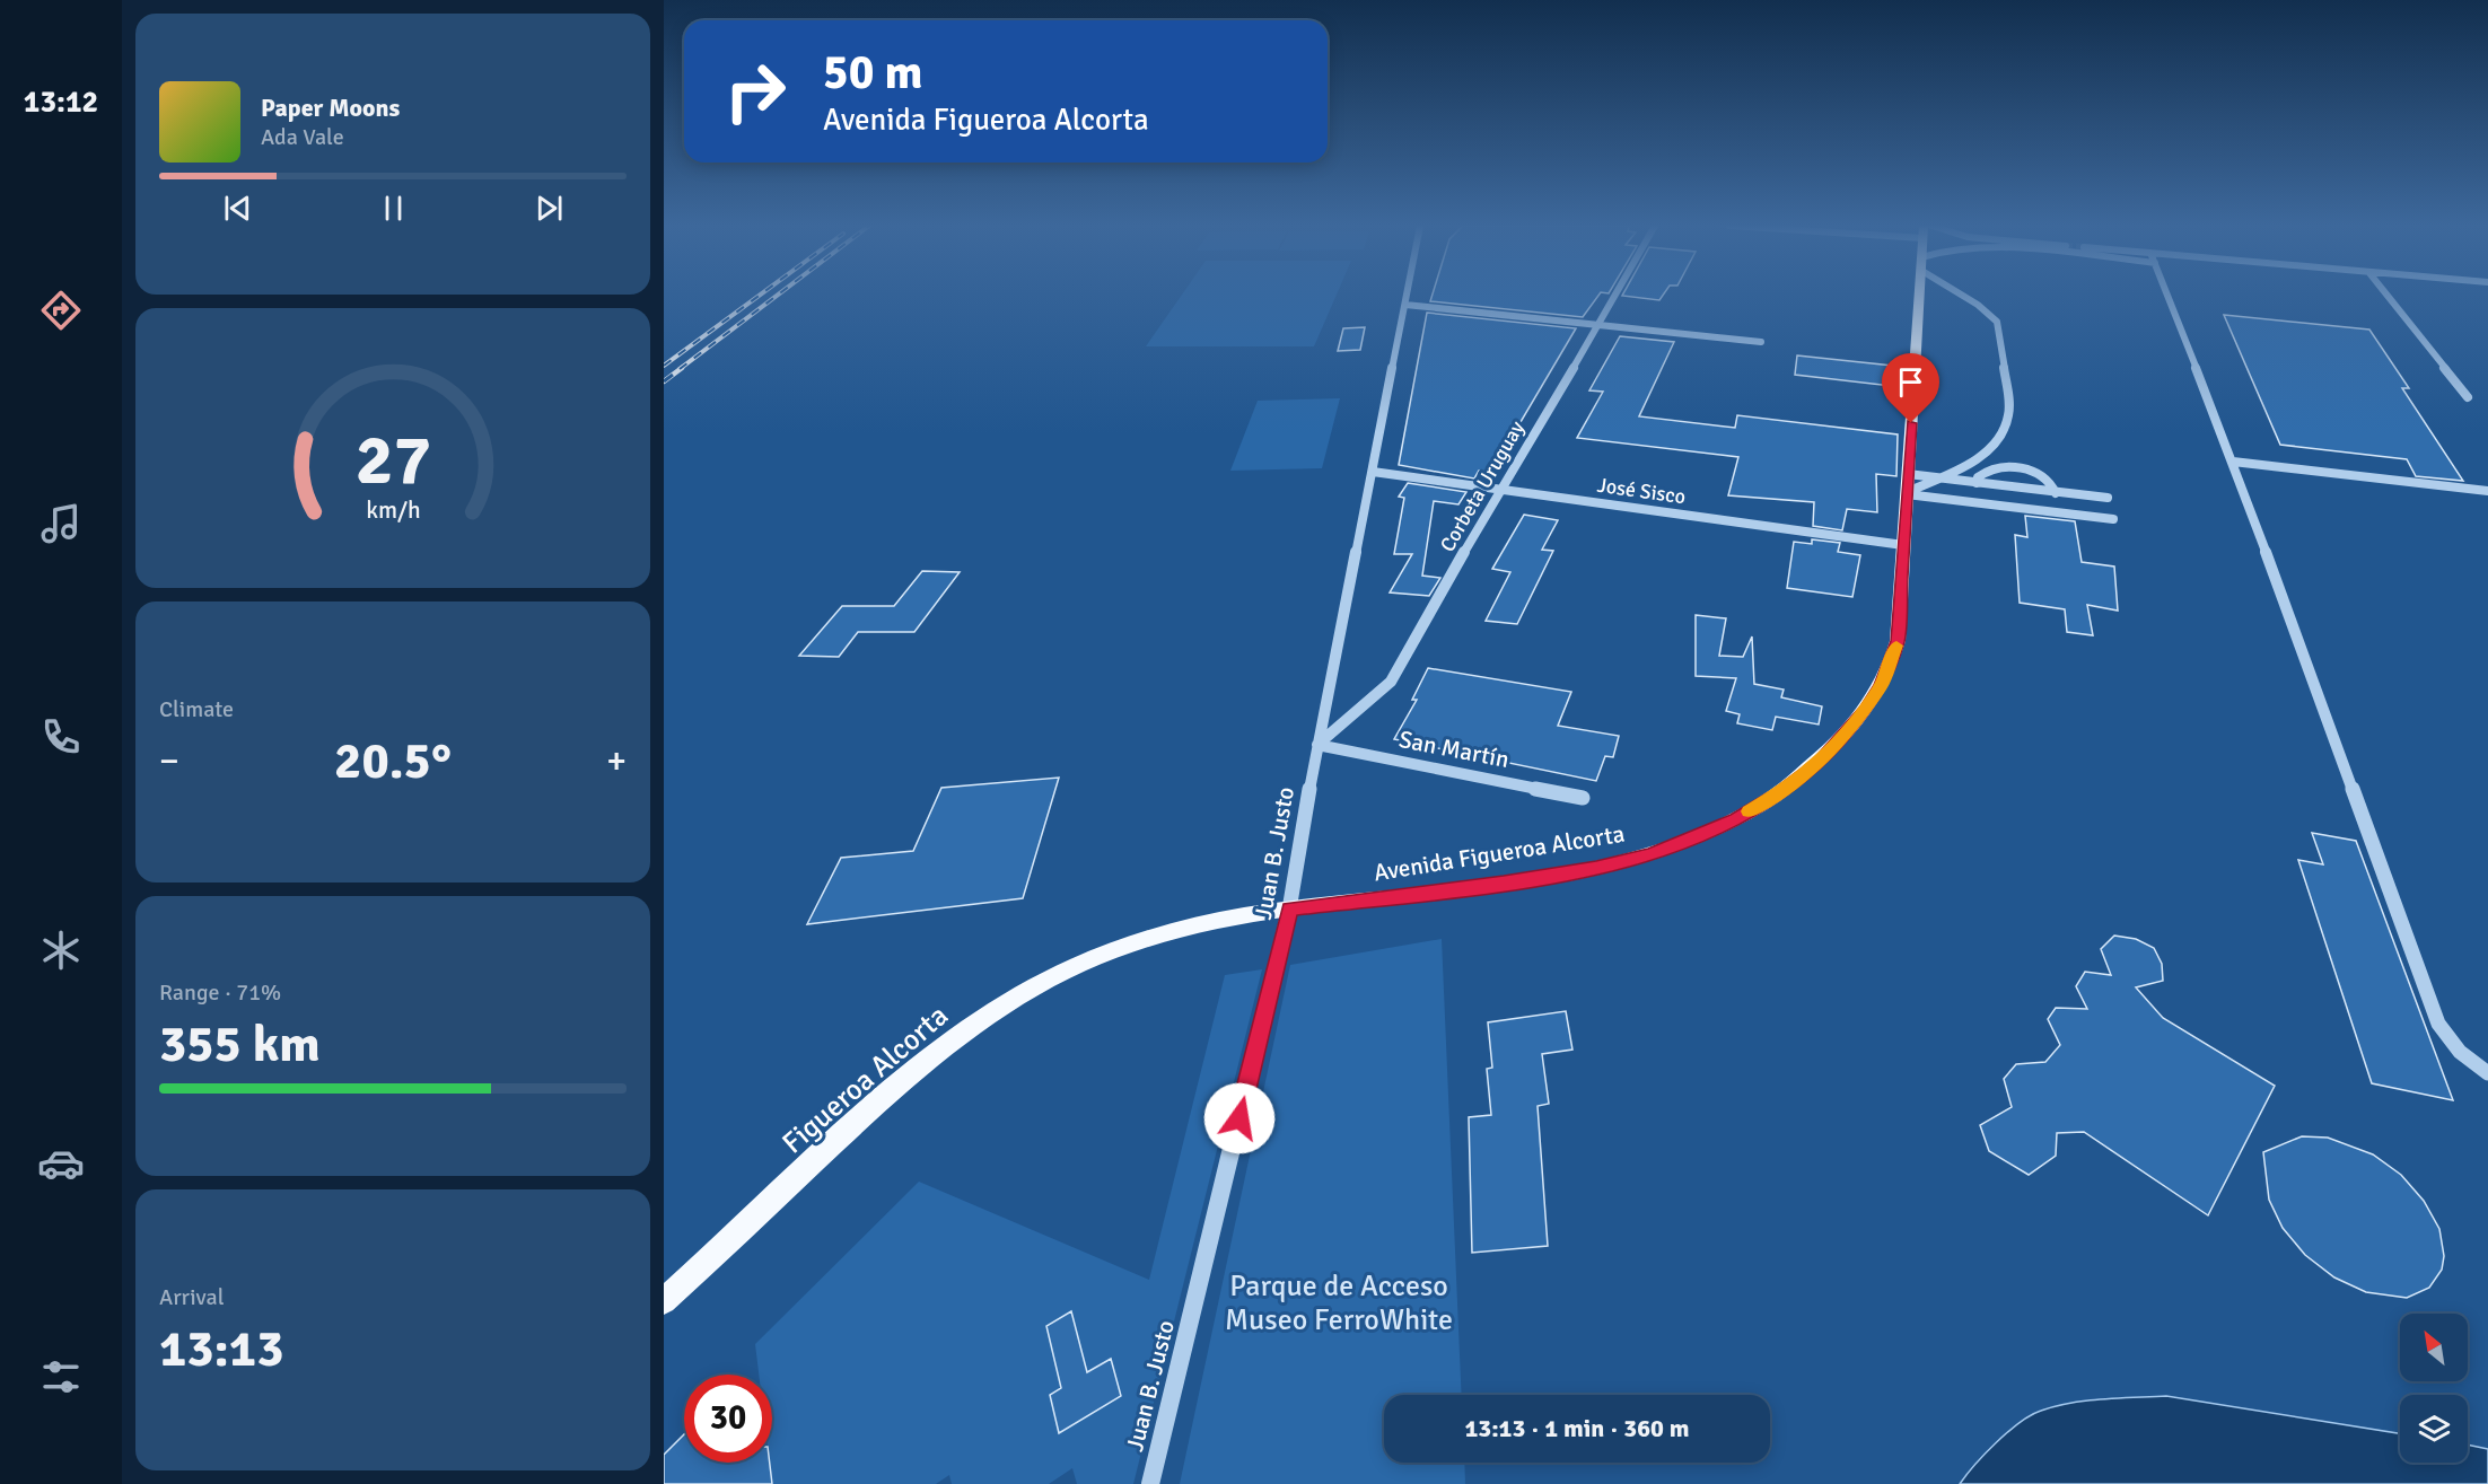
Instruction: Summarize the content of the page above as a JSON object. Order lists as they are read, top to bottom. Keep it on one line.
{"streets":{"main road":["Avenida Figueroa Alcorta","Figueroa Alcorta"],"street":["Corbeta Uruguay","José Sisco","San Martín","Juan B. Justo"]},"crossings":[["Corbeta Uruguay","José Sisco"],["Corbeta Uruguay","San Martín"],["Corbeta Uruguay","Juan B. Justo"],["José Sisco","Juan B. Justo"],["José Sisco","Avenida Figueroa Alcorta"],["San Martín","Juan B. Justo"],["Juan B. Justo","Avenida Figueroa Alcorta"],["Juan B. Justo","Figueroa Alcorta"],["Avenida Figueroa Alcorta","Figueroa Alcorta"]],"parks":["Parque de Acceso Museo FerroWhite"],"north":"top left","page":{"tabs":"13:12","turn":["50 m","Avenida Figueroa Alcorta"],"song":["Paper Moons","Ada Vale"],"tile":["Climate",["Range · 71%","355 km"],["Arrival","13:13"]],"heat":["−","20.5°","+"],"limit":"30","trip":"13:13 · 1 min · 360 m","gauge":["27","km/h"]}}
